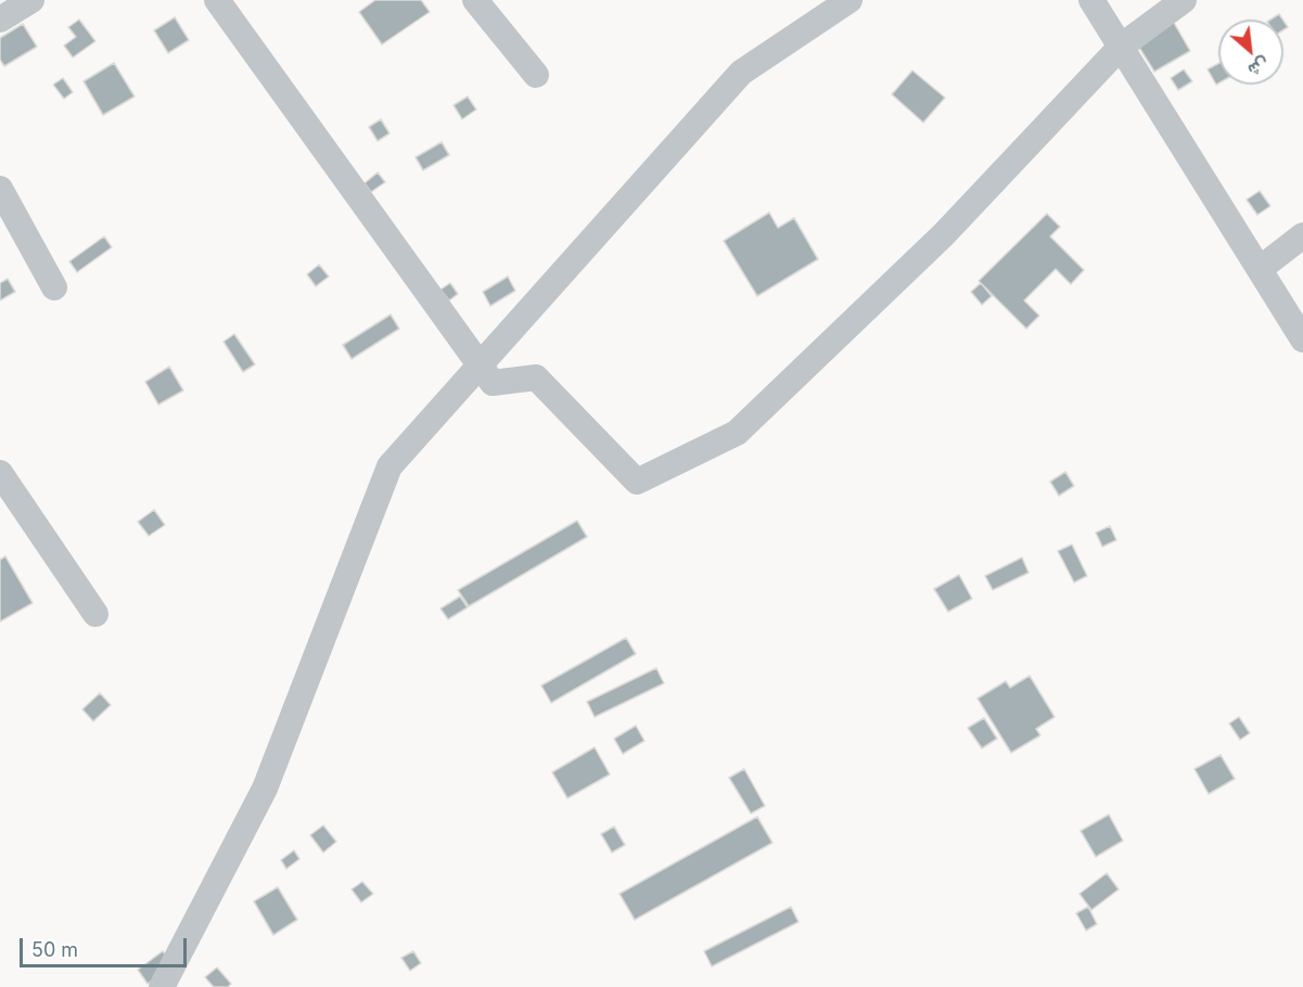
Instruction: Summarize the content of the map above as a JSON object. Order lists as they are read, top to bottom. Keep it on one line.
{"scale_bar":"50 m","north":"bottom right"}
